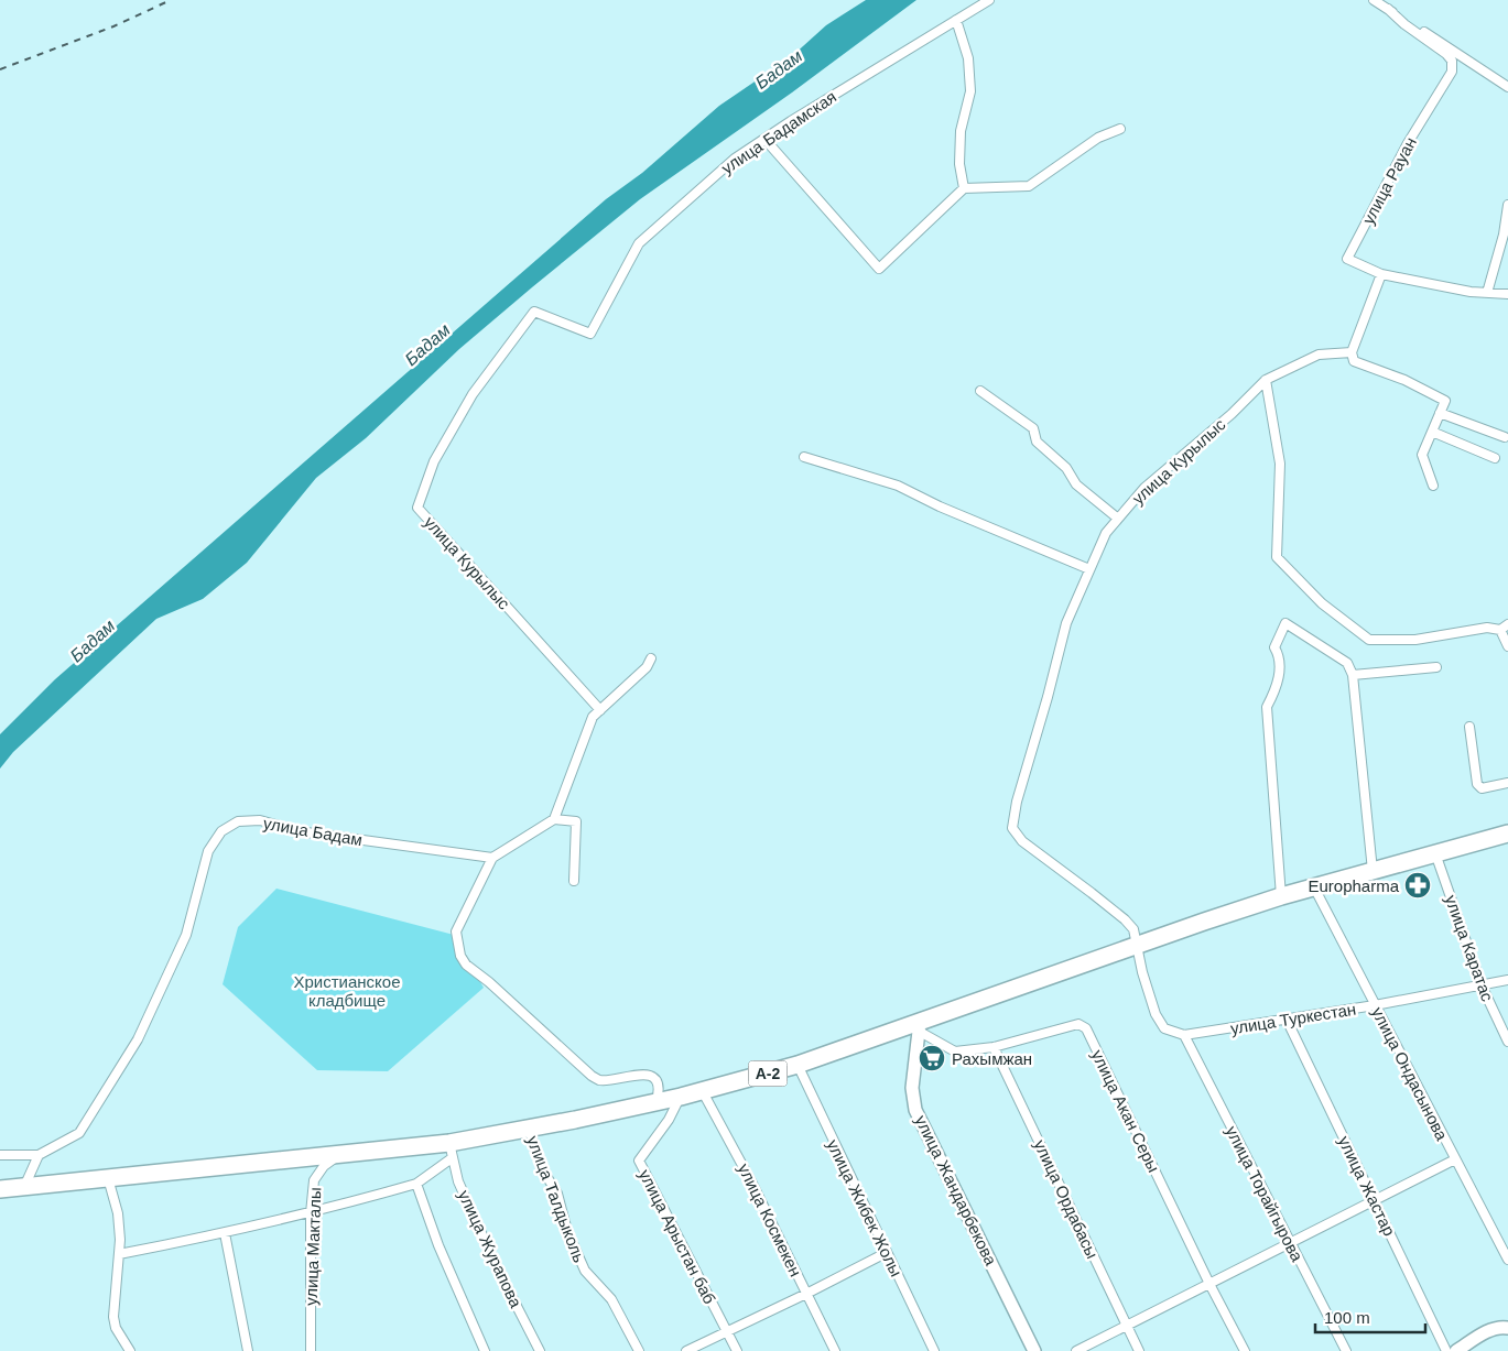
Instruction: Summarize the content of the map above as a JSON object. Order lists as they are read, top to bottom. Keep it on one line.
{"streets":{"highway":["A-2"],"street":["улица Бадамская","улица Рауан","улица Курылыс","улица Бадам","улица Каратас","улица Туркестан","улица Ондасынова","улица Акан Серы","улица Жастар","улица Жандарбекова","улица Торайгырова","улица Талдыколь","улица Ордабасы","улица Жибек Жолы","улица Космекен","улица Арыстан баб","улица Макталы","улица Журапова"]},"crossings":[["улица Бадамская","улица Курылыс"],["улица Курылыс","A-2"],["улица Каратас","улица Туркестан"],["улица Каратас","A-2"],["улица Туркестан","улица Ондасынова"],["улица Туркестан","улица Жастар"],["улица Туркестан","улица Торайгырова"],["A-2","улица Ондасынова"],["A-2","улица Акан Серы"],["A-2","улица Жандарбекова"],["A-2","улица Талдыколь"],["A-2","улица Жибек Жолы"],["A-2","улица Космекен"],["A-2","улица Арыстан баб"],["A-2","улица Макталы"],["A-2","улица Журапова"],["улица Акан Серы","улица Жандарбекова"],["улица Акан Серы","улица Ордабасы"]],"water":["Бадам"],"parks":["Христианское кладбище"],"places":{"pharmacy":["Europharma"],"supermarket":["Рахымжан"]},"scale_bar":"100 m"}
